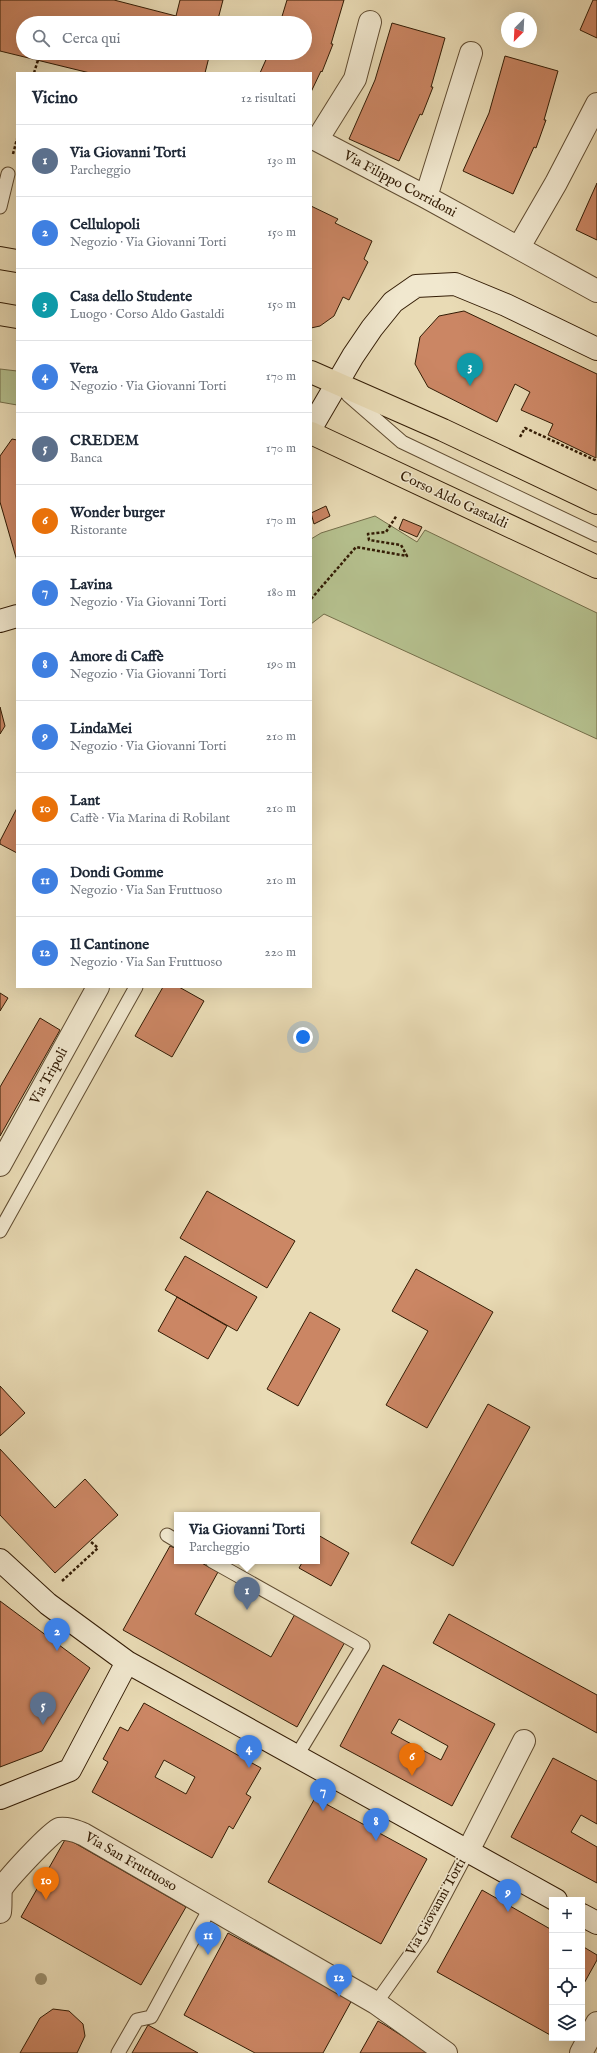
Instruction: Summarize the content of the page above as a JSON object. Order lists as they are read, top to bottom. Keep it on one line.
{"streets":{"main road":["Corso Aldo Gastaldi"],"street":["Via Filippo Corridoni","Via Tripoli","Via San Fruttuoso","Via Giovanni Torti"]},"crossings":[["Via San Fruttuoso","Via Giovanni Torti"]],"north":"bottom left","page":{"search":"Cerca qui","heading":["Vicino","12 risultati"],"list":[{"mark":"1","name":"Via Giovanni Torti","note":"Parcheggio","value":"130 m"},{"mark":"2","name":"Cellulopoli","note":"Negozio · Via Giovanni Torti","value":"150 m"},{"mark":"3","name":"Casa dello Studente","note":"Luogo · Corso Aldo Gastaldi","value":"150 m"},{"mark":"4","name":"Vera","note":"Negozio · Via Giovanni Torti","value":"170 m"},{"mark":"5","name":"CREDEM","note":"Banca","value":"170 m"},{"mark":"6","name":"Wonder burger","note":"Ristorante","value":"170 m"},{"mark":"7","name":"Lavina","note":"Negozio · Via Giovanni Torti","value":"180 m"},{"mark":"8","name":"Amore di Caffè","note":"Negozio · Via Giovanni Torti","value":"190 m"},{"mark":"9","name":"LindaMei","note":"Negozio · Via Giovanni Torti","value":"210 m"},{"mark":"10","name":"Lant","note":"Caffè · Via Marina di Robilant","value":"210 m"},{"mark":"11","name":"Dondi Gomme","note":"Negozio · Via San Fruttuoso","value":"210 m"},{"mark":"12","name":"Il Cantinone","note":"Negozio · Via San Fruttuoso","value":"220 m"}],"pins":["3","1","2","5","4","6","7","8","10","9","11","12"],"popup":["Via Giovanni Torti","Parcheggio"],"map_buttons":["+","−"]}}
